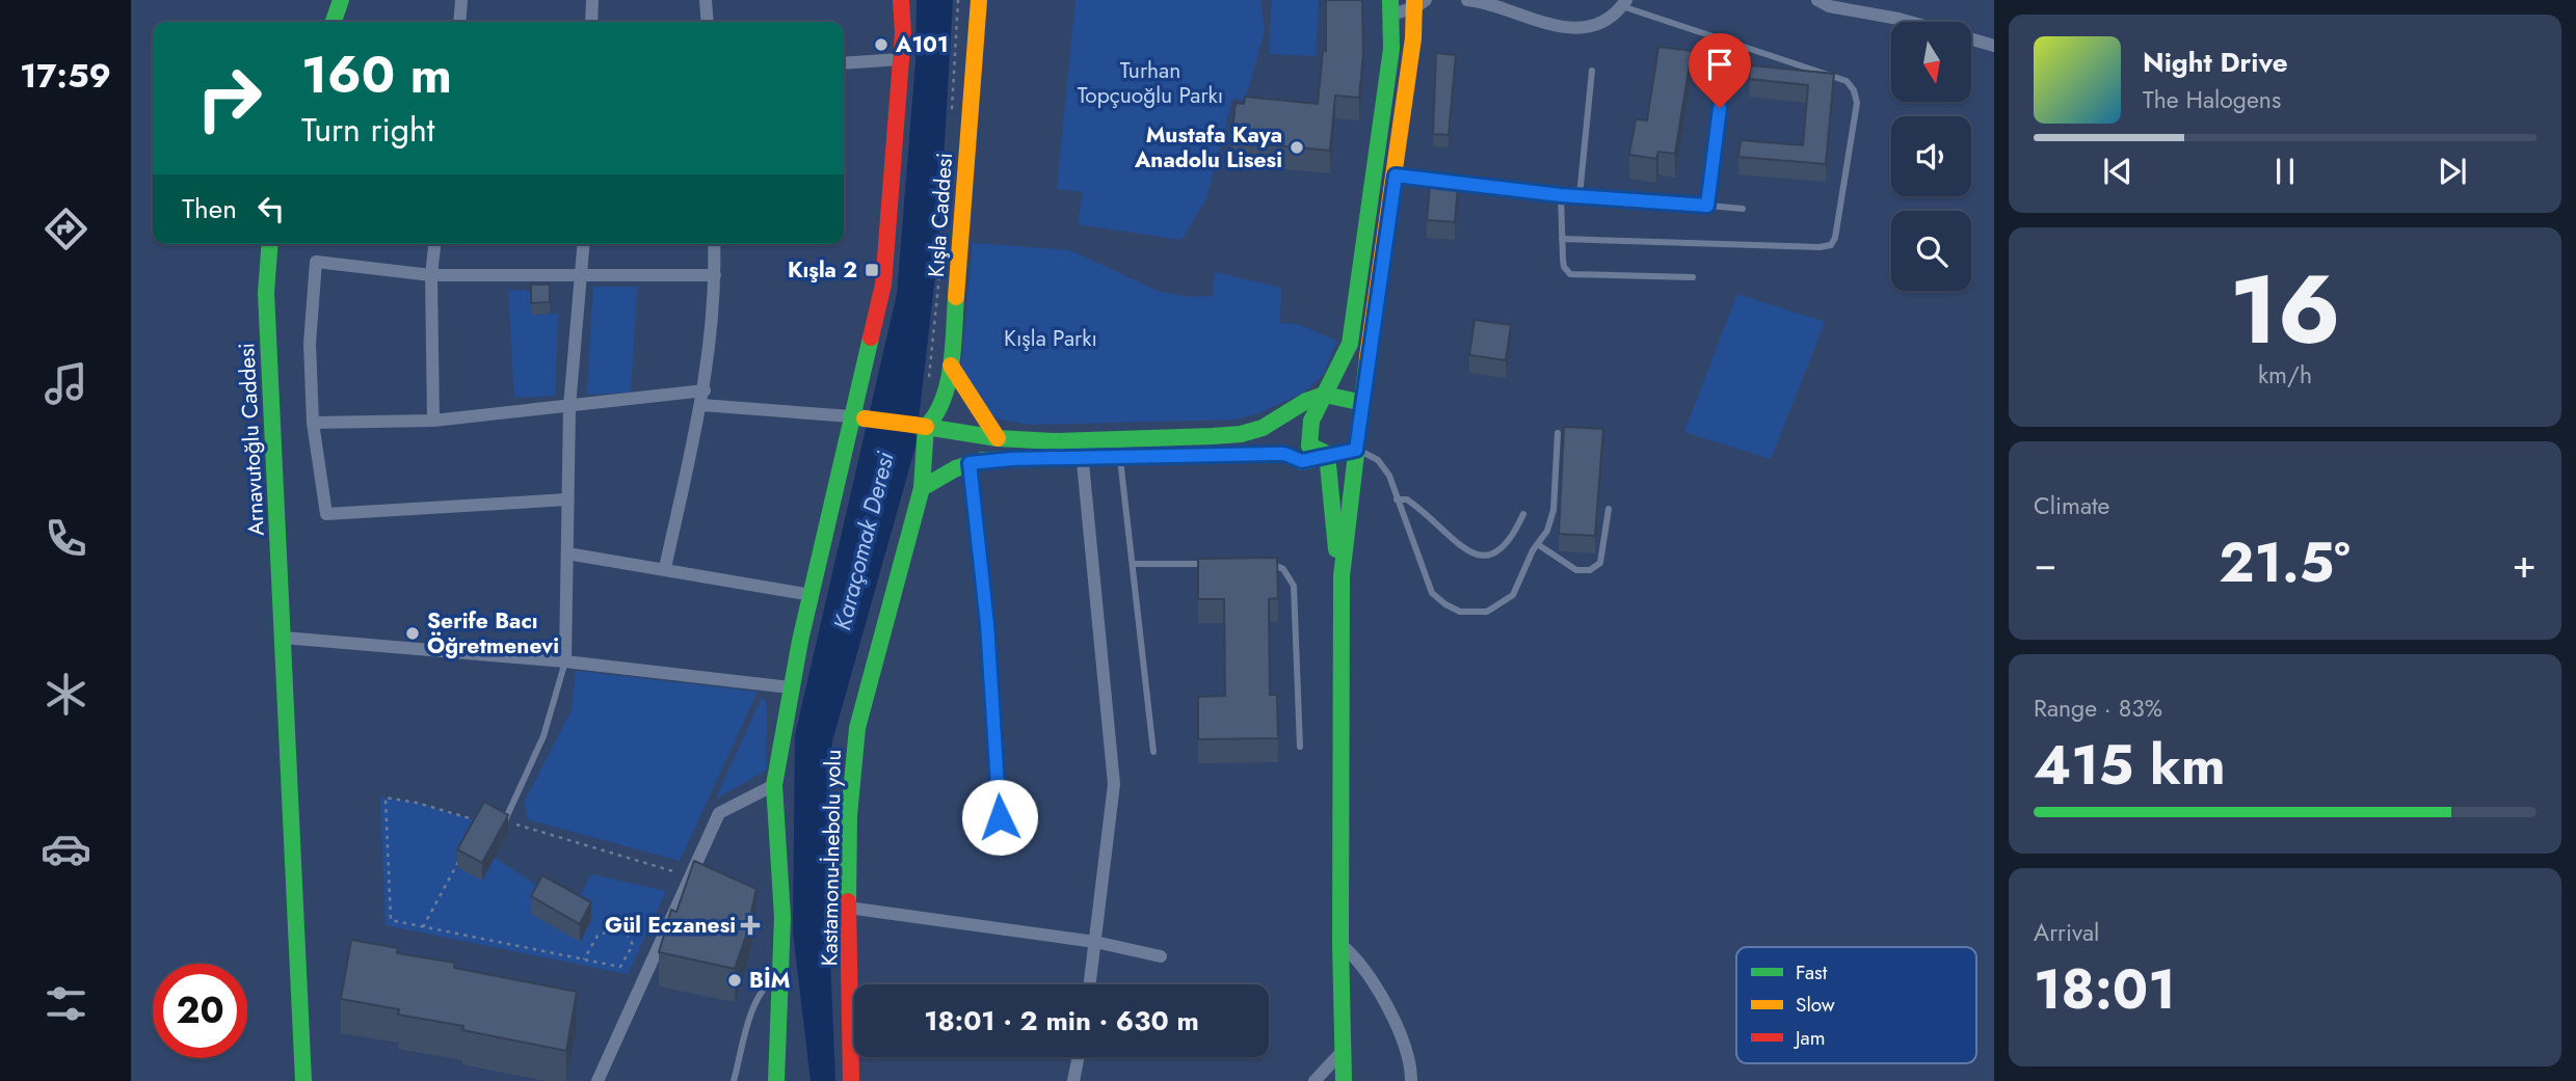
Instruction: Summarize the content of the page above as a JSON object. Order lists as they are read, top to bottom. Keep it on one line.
{"streets":{"main road":["Kışla Caddesi","Arnavutoğlu Caddesi","Kastamonu-İnebolu yolu"]},"crossings":[["Kışla Caddesi","Kastamonu-İnebolu yolu"]],"water":["Karaçomak Deresi"],"parks":["Turhan Topçuoğlu Parkı","Kışla Parkı"],"places":{"other":["A101","Mustafa Kaya Anadolu Lisesi","Şerife Bacı Öğretmenevi","BİM"],"transit":["Kışla 2"],"health":["Gül Eczanesi"]},"legend":["Fast","Slow","Jam"],"north":"bottom","page":{"tabs":"17:59","turn":["160 m","Turn right"],"song":["Night Drive","The Halogens"],"then":"Then","tile":[["16","km/h"],"Climate",["Range · 83%","415 km"],["Arrival","18:01"]],"heat":["−","21.5°","+"],"limit":"20","trip":"18:01 · 2 min · 630 m"}}
